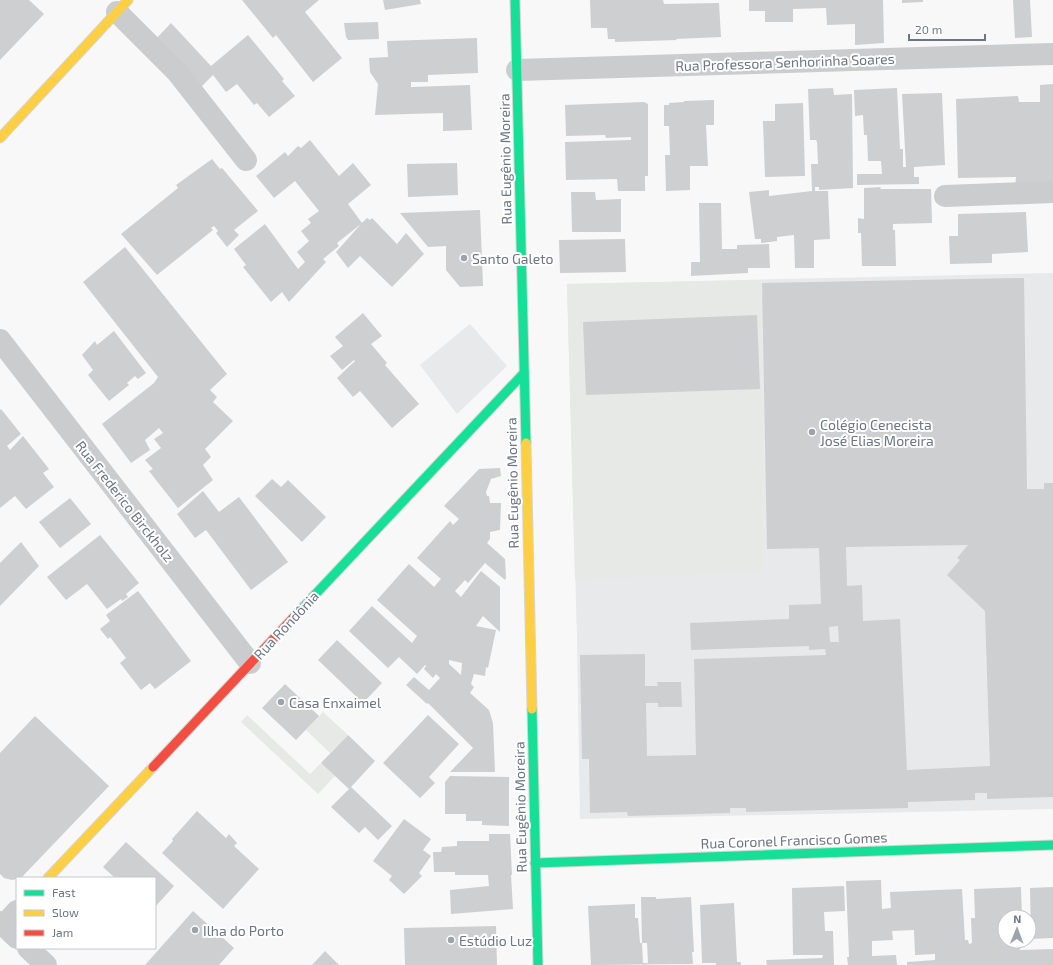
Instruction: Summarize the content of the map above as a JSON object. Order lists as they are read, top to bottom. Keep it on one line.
{"streets":{"street":["Rua Professora Senhorinha Soares","Rua Eugênio Moreira","Rua Frederico Birckholz","Rua Rondônia","Rua Coronel Francisco Gomes"]},"crossings":[["Rua Professora Senhorinha Soares","Rua Eugênio Moreira"],["Rua Eugênio Moreira","Rua Rondônia"],["Rua Eugênio Moreira","Rua Coronel Francisco Gomes"],["Rua Frederico Birckholz","Rua Rondônia"]],"places":["Santo Galeto","Colégio Cenecista José Elias Moreira","Casa Enxaimel","Ilha do Porto","Estúdio Luz"],"legend":["Fast","Slow","Jam"],"scale_bar":"20 m","north":"top"}
